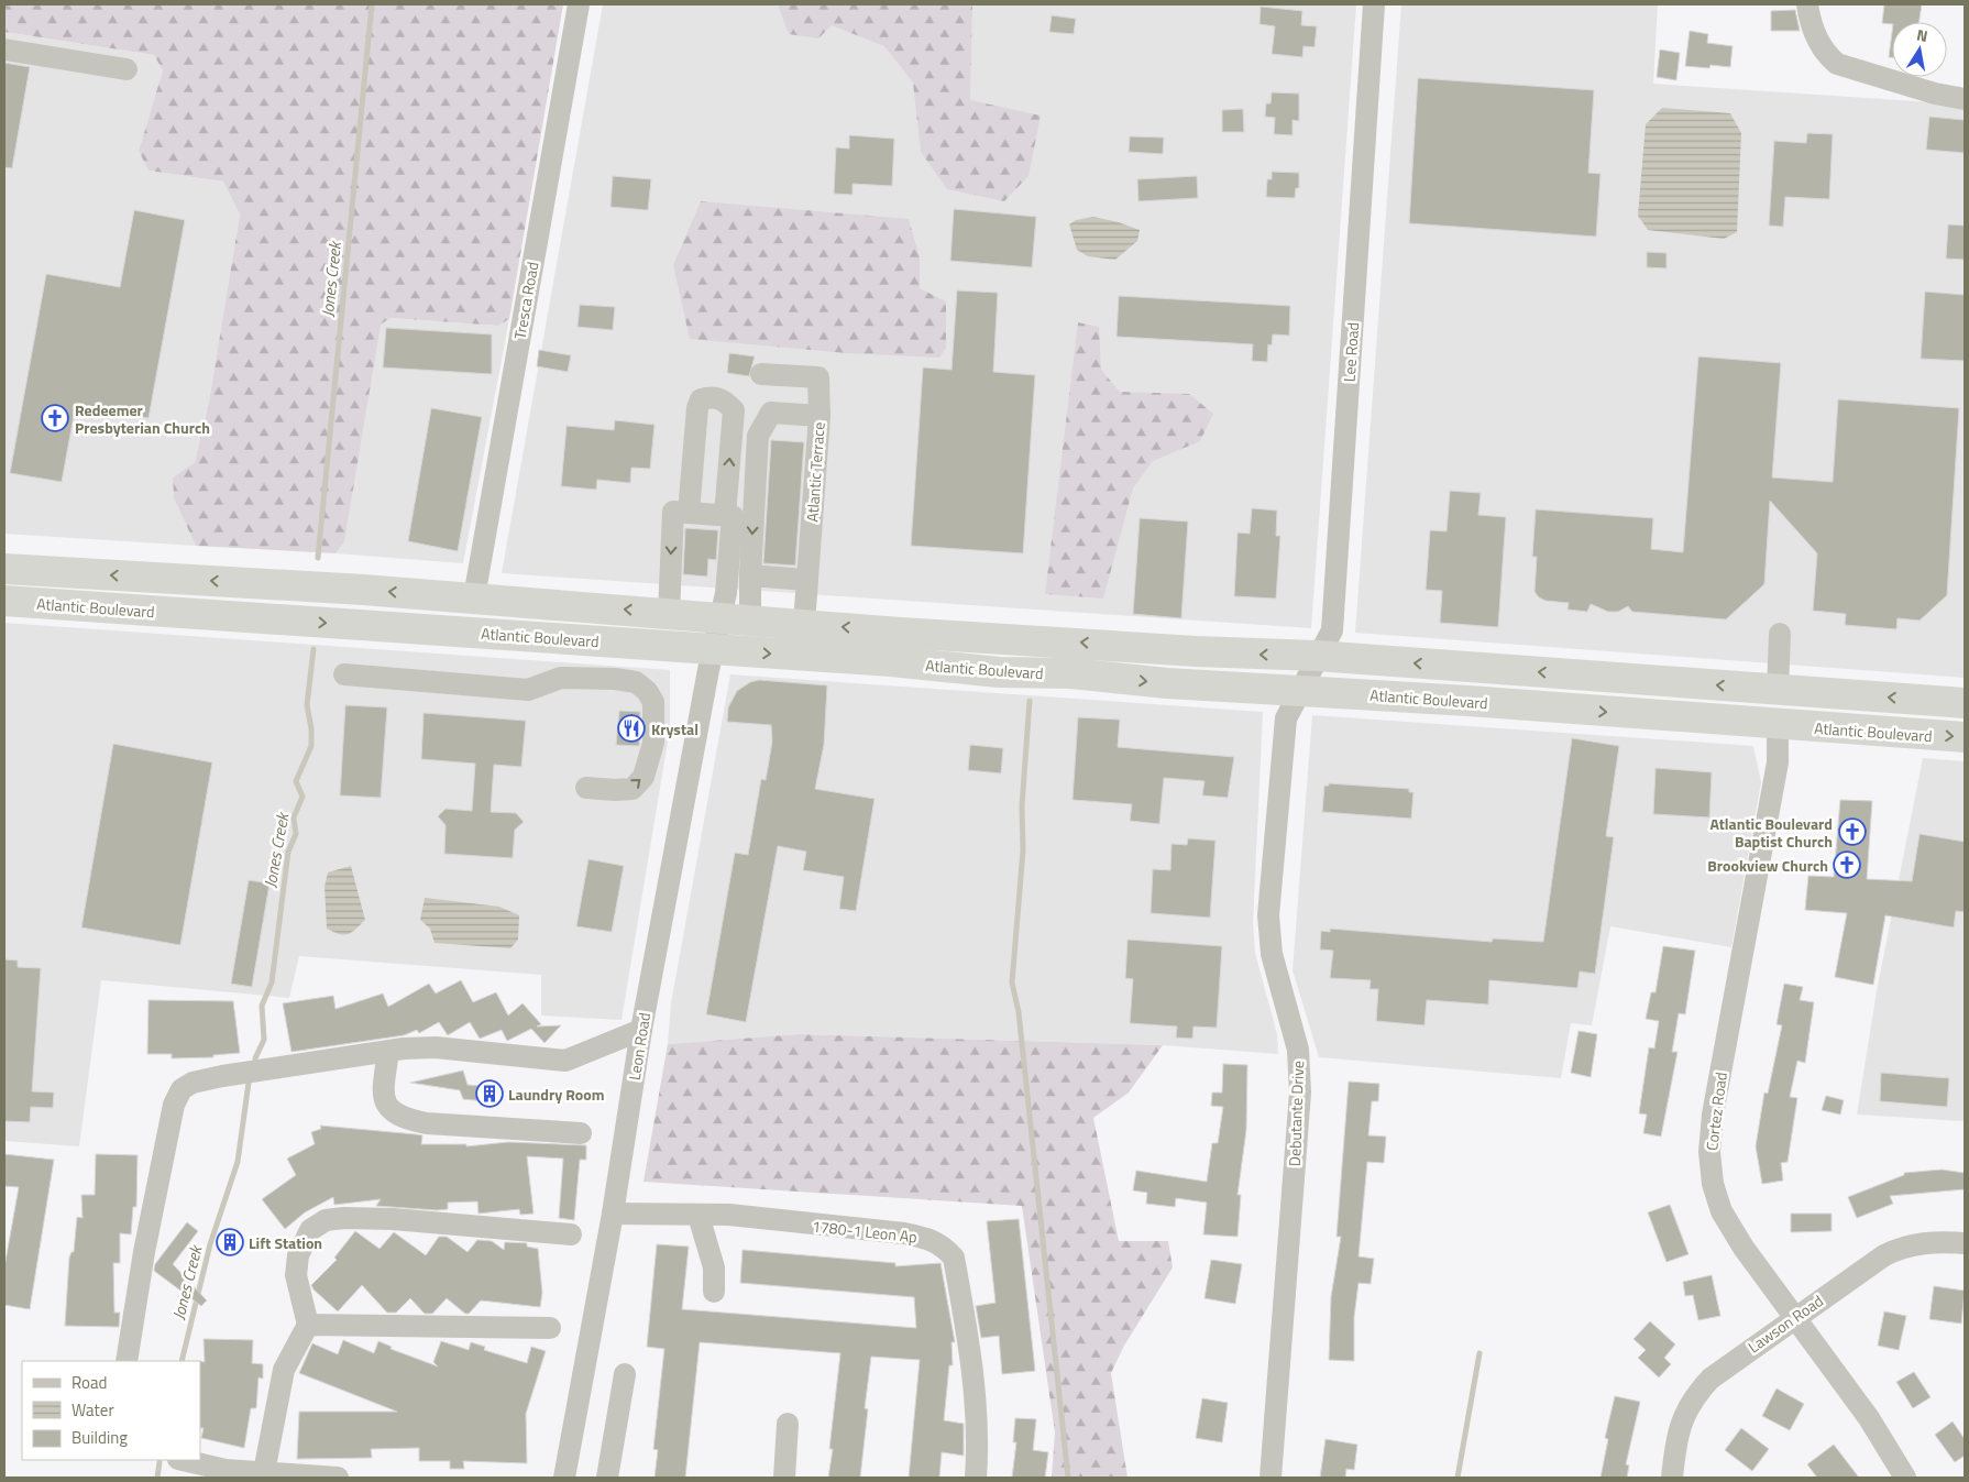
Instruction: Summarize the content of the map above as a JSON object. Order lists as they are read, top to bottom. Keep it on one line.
{"streets":{"highway":["Atlantic Boulevard"],"street":["Tresca Road","Lee Road","Atlantic Terrace","Leon Road","Cortez Road","Debutante Drive","1780-1 Leon Ap","Lawson Road"]},"crossings":[["Tresca Road","Atlantic Boulevard"],["Lee Road","Atlantic Boulevard"],["Lee Road","Debutante Drive"],["Atlantic Terrace","Atlantic Boulevard"],["Atlantic Boulevard","Leon Road"],["Atlantic Boulevard","Cortez Road"],["Atlantic Boulevard","Debutante Drive"],["Leon Road","1780-1 Leon Ap"],["Cortez Road","Lawson Road"]],"water":["Jones Creek"],"places":{"church":["Redeemer Presbyterian Church","Atlantic Boulevard Baptist Church","Brookview Church"],"restaurant":["Krystal"],"building":["Laundry Room","Lift Station"]},"legend":["Road","Water","Building"],"north":"top"}
